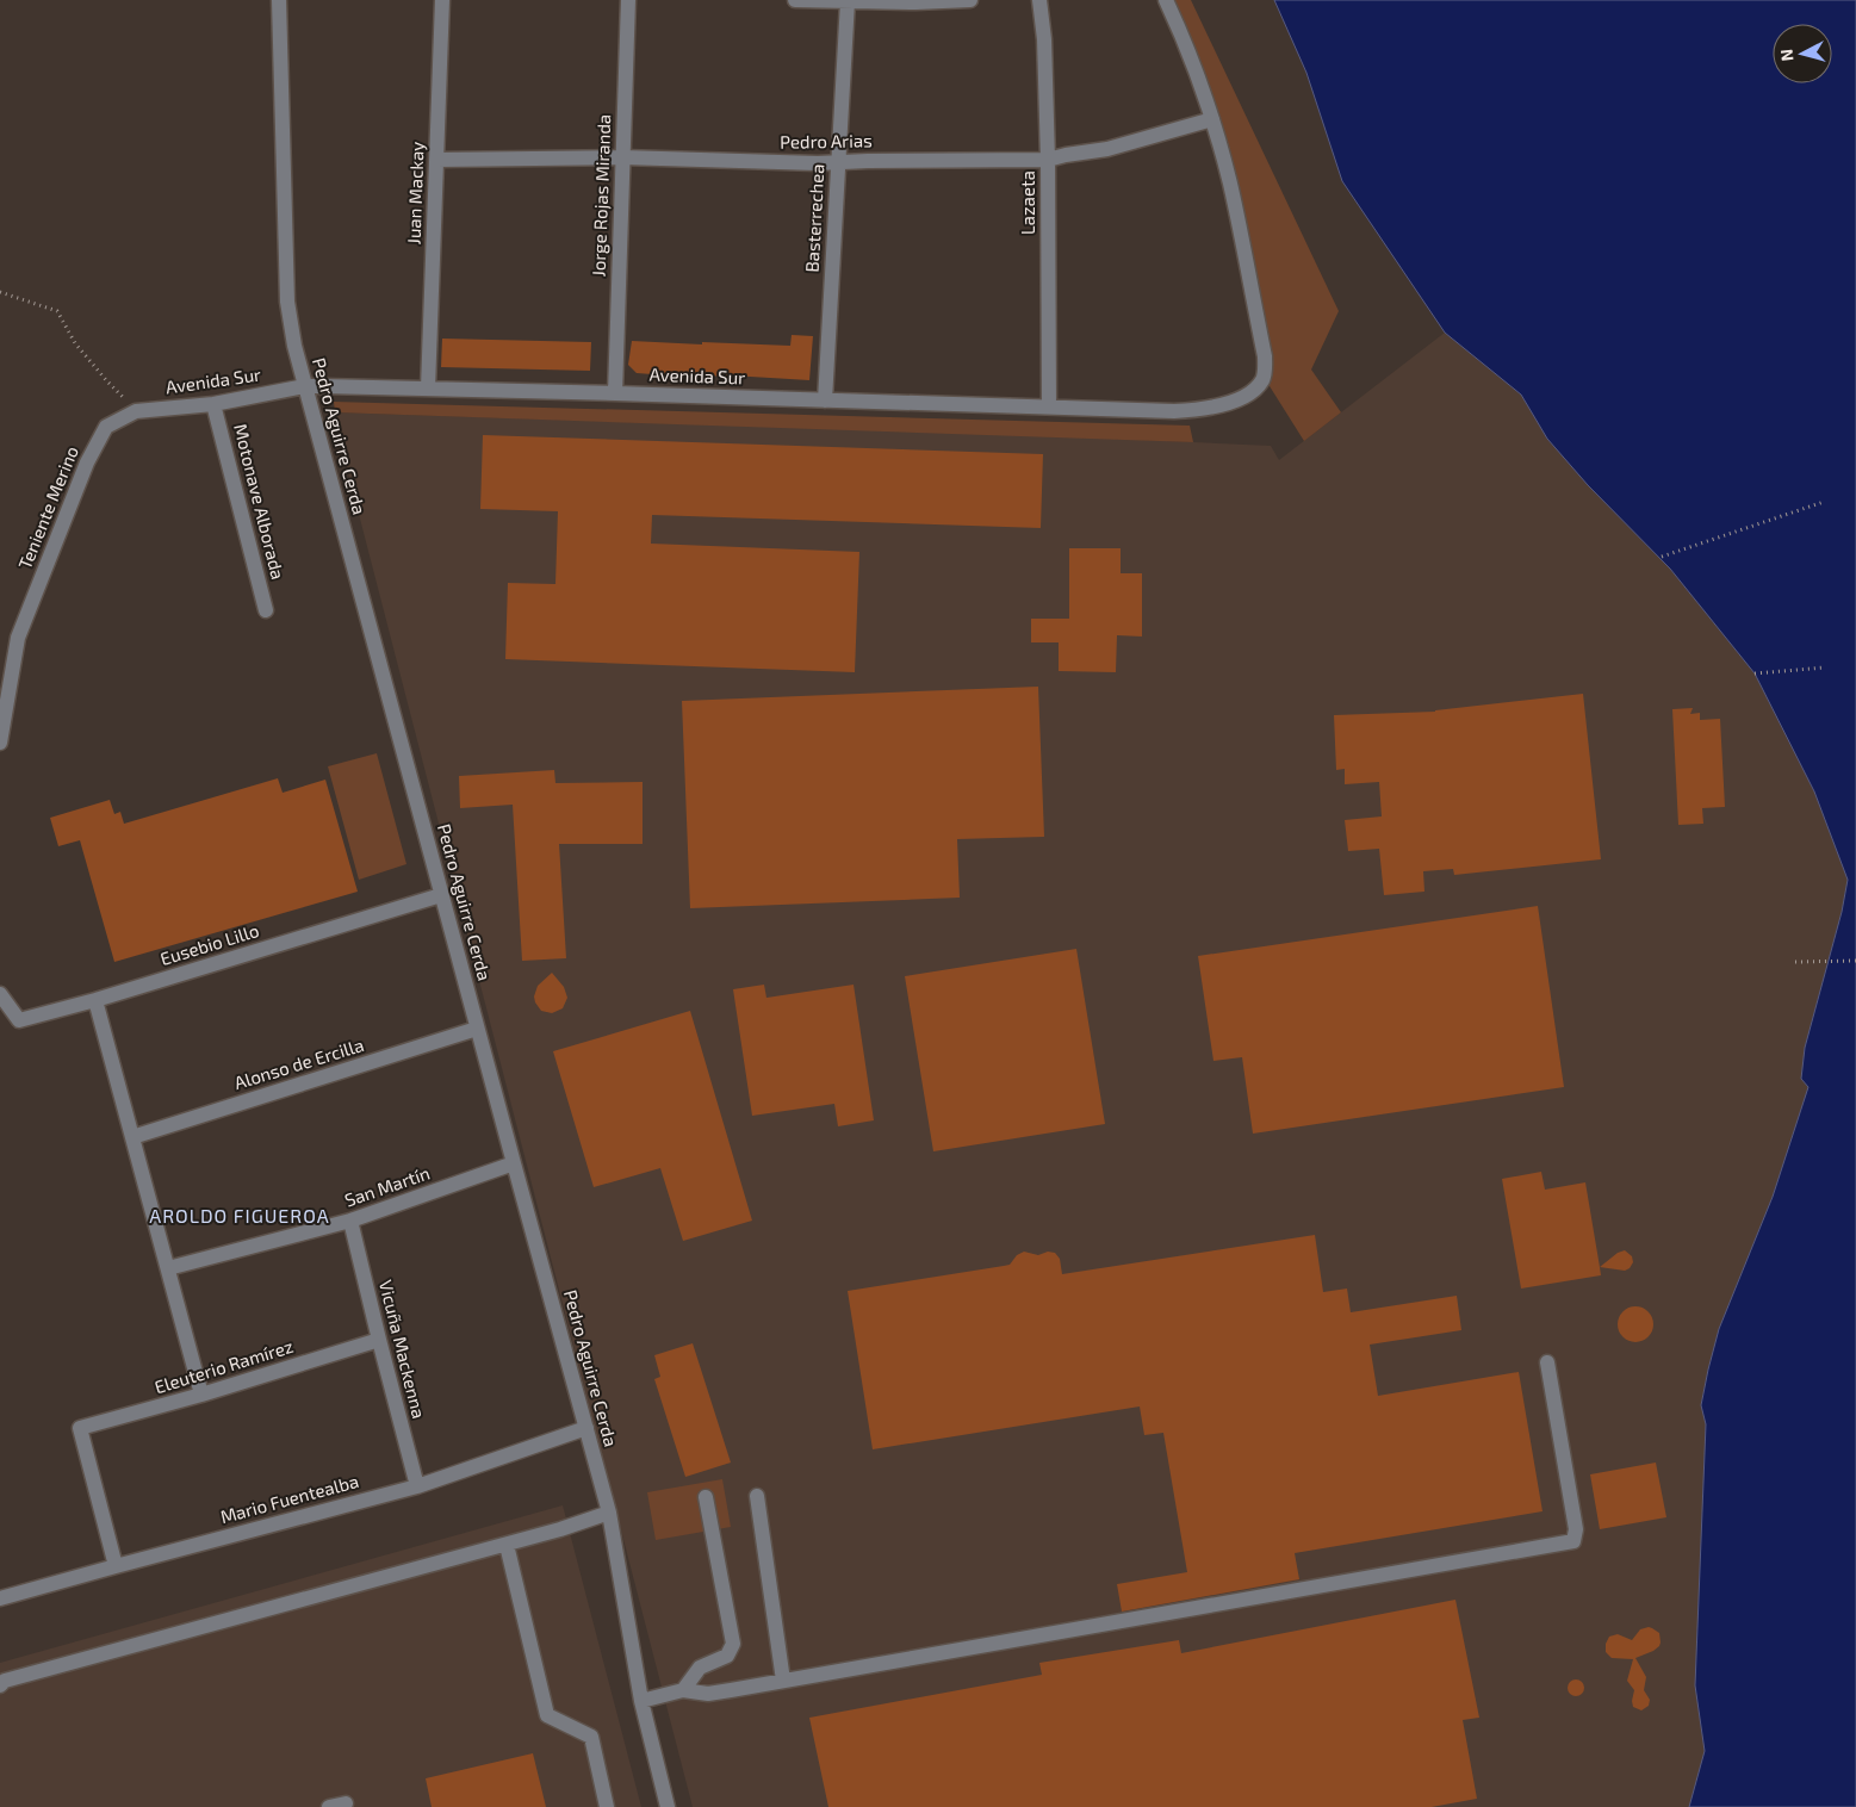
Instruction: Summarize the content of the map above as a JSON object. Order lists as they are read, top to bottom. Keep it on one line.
{"streets":{"street":["Pedro Arias","Juan Mackay","Jorge Rojas Miranda","Lazaeta","Basterrechea","Avenida Sur","Pedro Aguirre Cerda","Motonave Alborada","Teniente Merino","Eusebio Lillo","Alonso de Ercilla","San Martín","Vicuña Mackenna","Eleuterio Ramírez","Mario Fuentealba"]},"crossings":[["Pedro Arias","Juan Mackay"],["Pedro Arias","Jorge Rojas Miranda"],["Pedro Arias","Lazaeta"],["Pedro Arias","Basterrechea"],["Pedro Arias","Avenida Sur"],["Juan Mackay","Avenida Sur"],["Jorge Rojas Miranda","Avenida Sur"],["Lazaeta","Avenida Sur"],["Basterrechea","Avenida Sur"],["Avenida Sur","Pedro Aguirre Cerda"],["Avenida Sur","Motonave Alborada"],["Avenida Sur","Teniente Merino"],["Pedro Aguirre Cerda","Eusebio Lillo"],["Pedro Aguirre Cerda","Alonso de Ercilla"],["Pedro Aguirre Cerda","San Martín"],["Pedro Aguirre Cerda","Mario Fuentealba"],["San Martín","Vicuña Mackenna"],["Vicuña Mackenna","Eleuterio Ramírez"],["Vicuña Mackenna","Mario Fuentealba"],["Eleuterio Ramírez","Mario Fuentealba"]],"districts":["AROLDO FIGUEROA"],"north":"left"}
